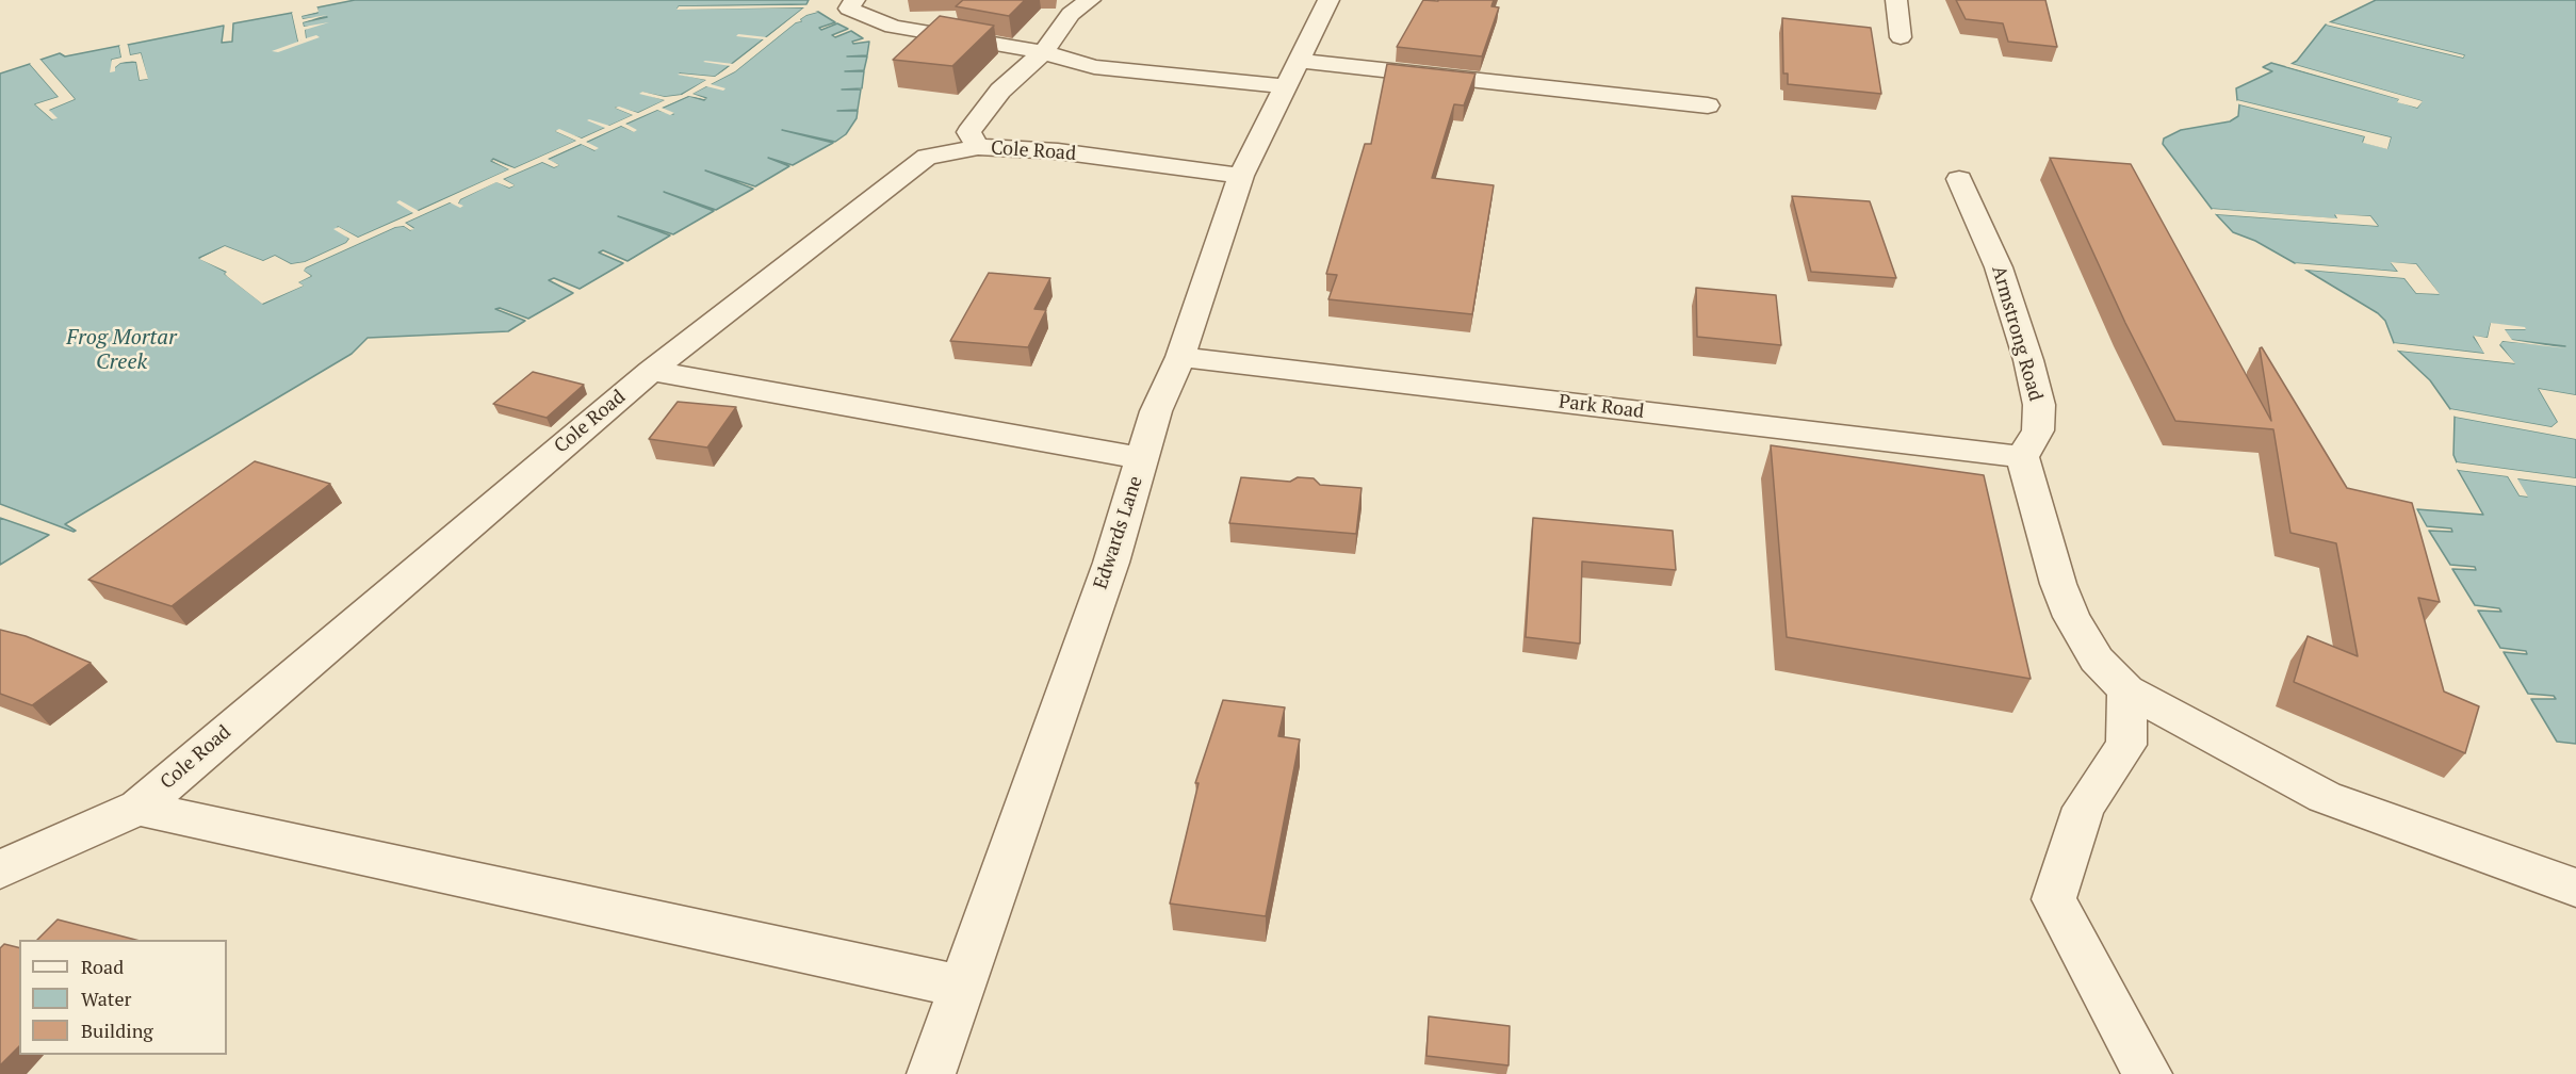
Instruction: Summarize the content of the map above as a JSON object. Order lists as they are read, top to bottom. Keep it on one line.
{"streets":{"street":["Cole Road","Armstrong Road","Park Road","Edwards Lane"]},"crossings":[["Cole Road","Edwards Lane"],["Armstrong Road","Park Road"],["Park Road","Edwards Lane"]],"water":["Frog Mortar Creek"],"legend":["Road","Water","Building"]}
